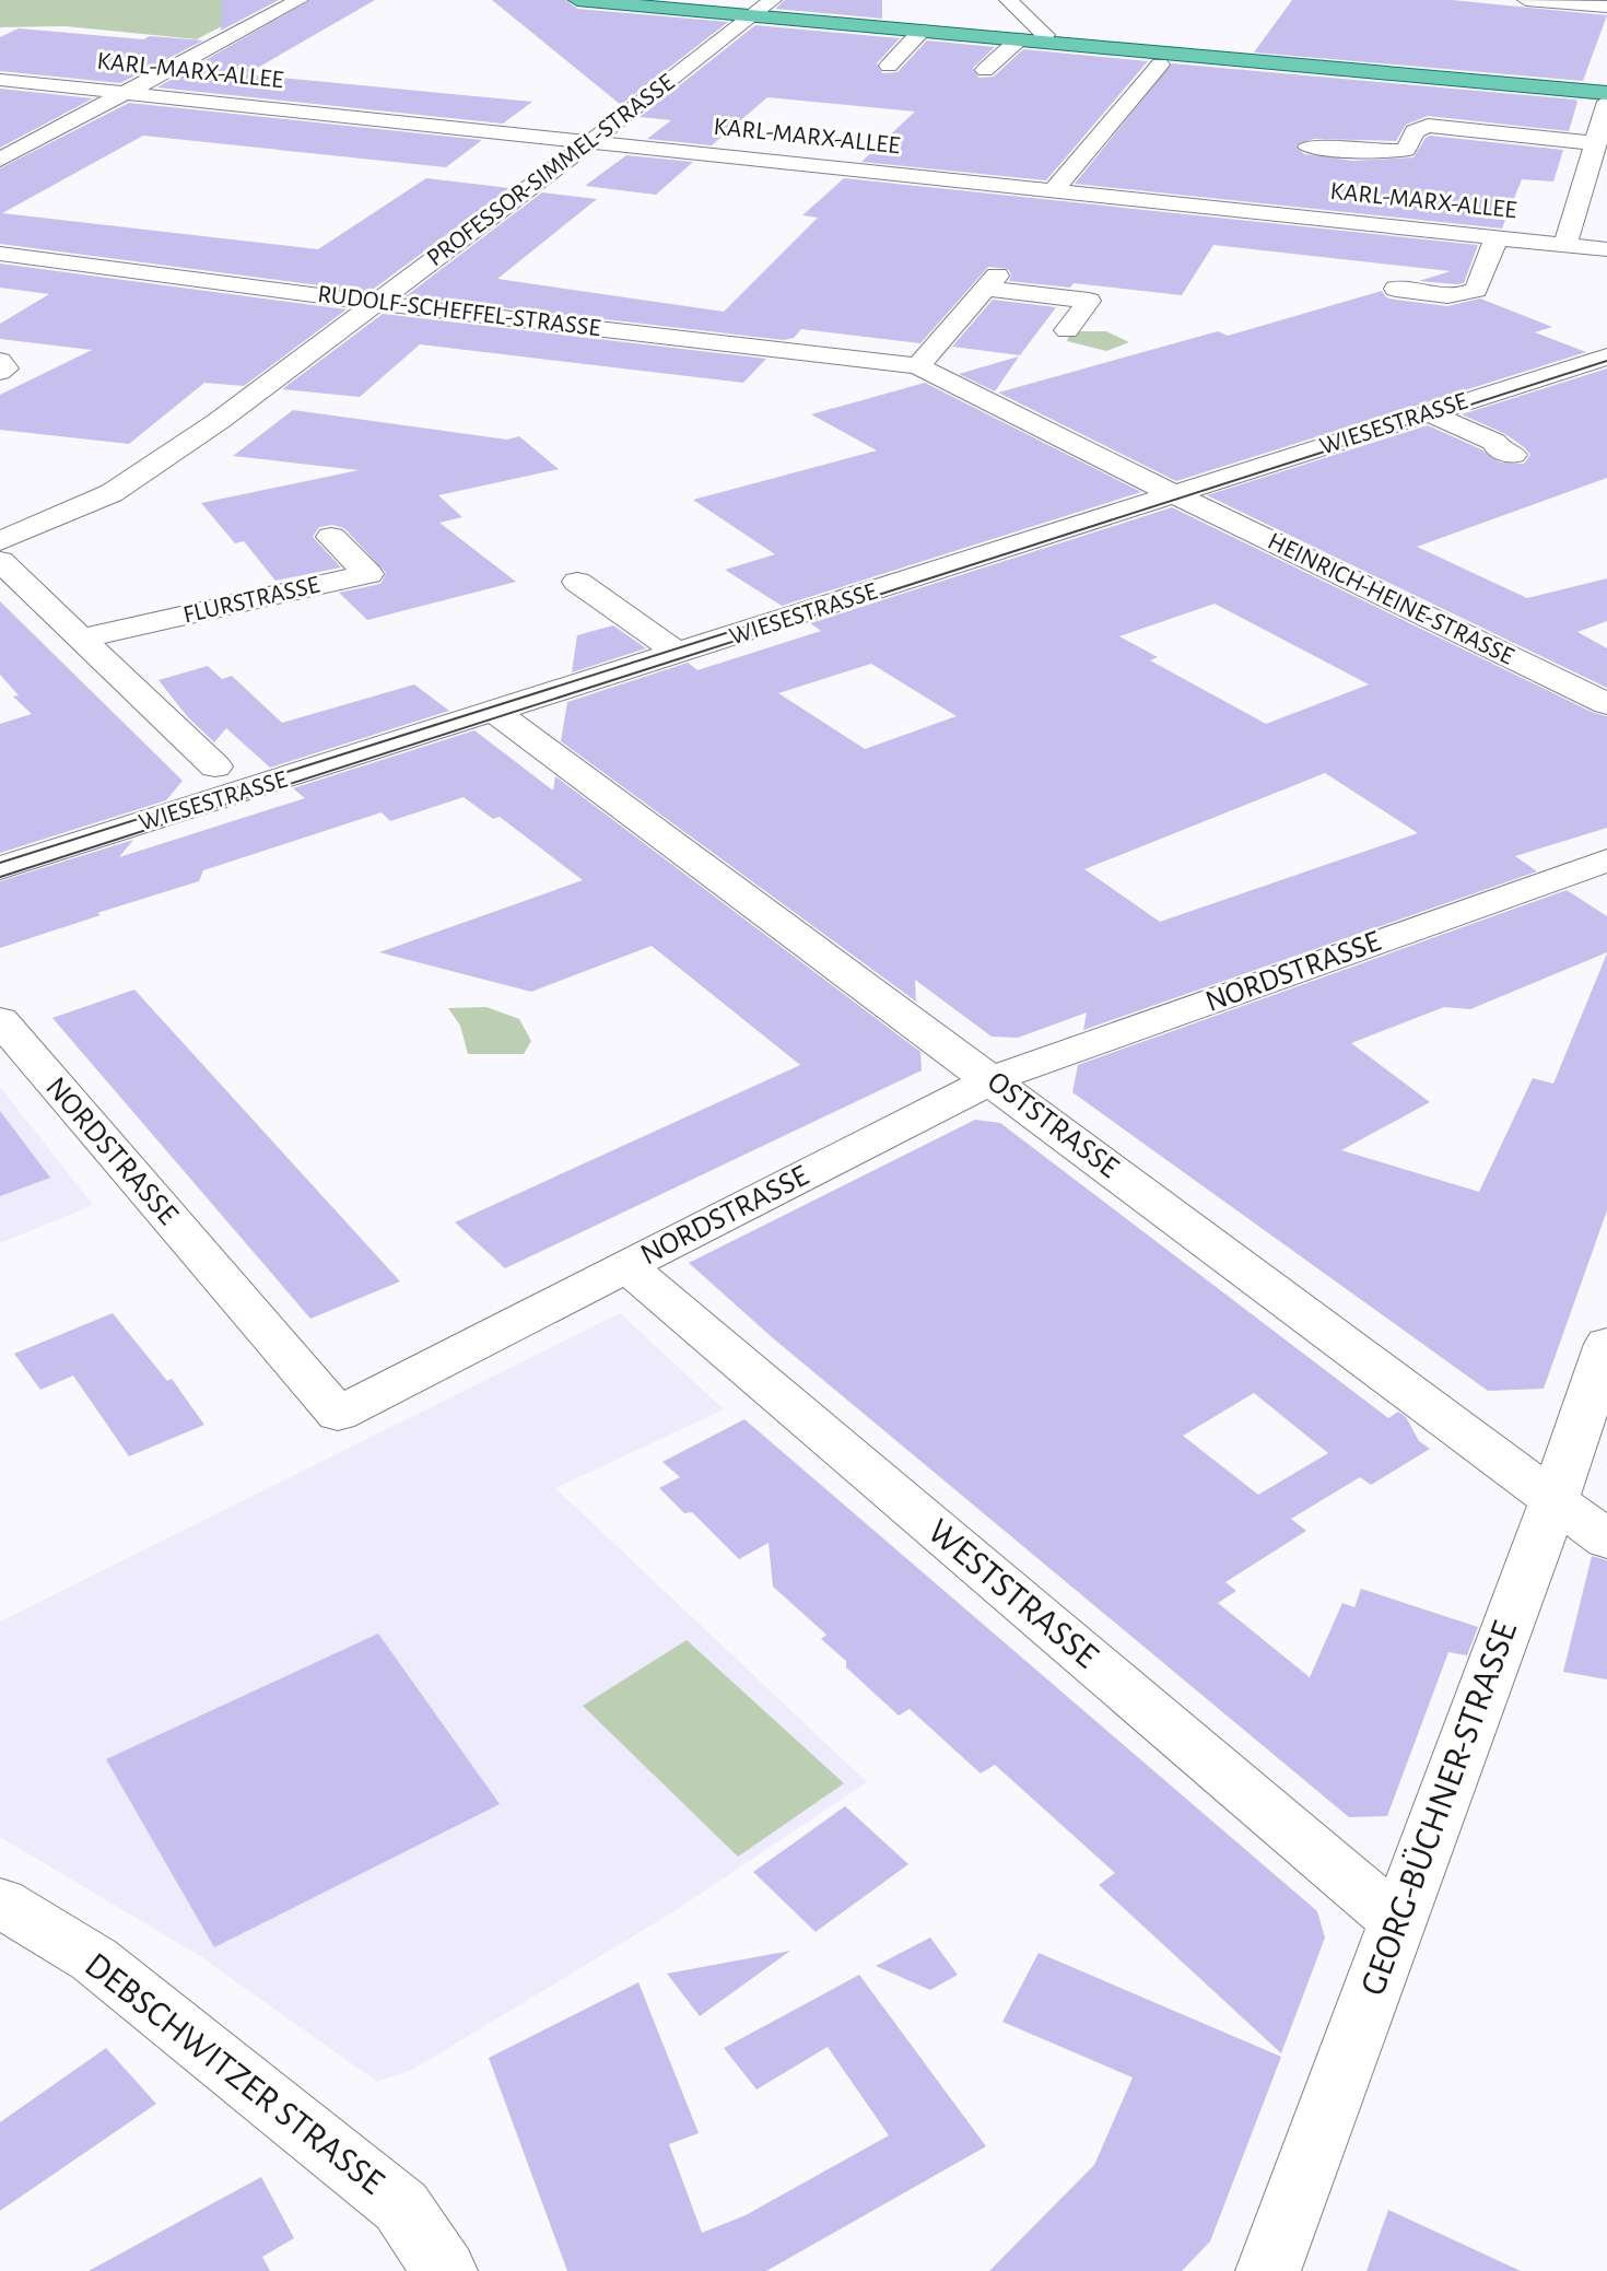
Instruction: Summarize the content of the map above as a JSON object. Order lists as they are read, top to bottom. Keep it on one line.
{"streets":{"street":["KARL-MARX-ALLEE","PROFESSOR-SIMMEL-STRASSE","RUDOLF-SCHEFFEL-STRASSE","WIESESTRASSE","HEINRICH-HEINE-STRASSE","FLURSTRASSE","NORDSTRASSE","OSTSTRASSE","WESTSTRASSE","GEORG-BÜCHNER-STRASSE","DEBSCHWITZER STRASSE"]},"crossings":[["KARL-MARX-ALLEE","PROFESSOR-SIMMEL-STRASSE"],["PROFESSOR-SIMMEL-STRASSE","RUDOLF-SCHEFFEL-STRASSE"],["RUDOLF-SCHEFFEL-STRASSE","WIESESTRASSE"],["RUDOLF-SCHEFFEL-STRASSE","HEINRICH-HEINE-STRASSE"],["WIESESTRASSE","HEINRICH-HEINE-STRASSE"],["WIESESTRASSE","OSTSTRASSE"],["NORDSTRASSE","OSTSTRASSE"],["NORDSTRASSE","WESTSTRASSE"],["OSTSTRASSE","GEORG-BÜCHNER-STRASSE"],["WESTSTRASSE","GEORG-BÜCHNER-STRASSE"]]}
